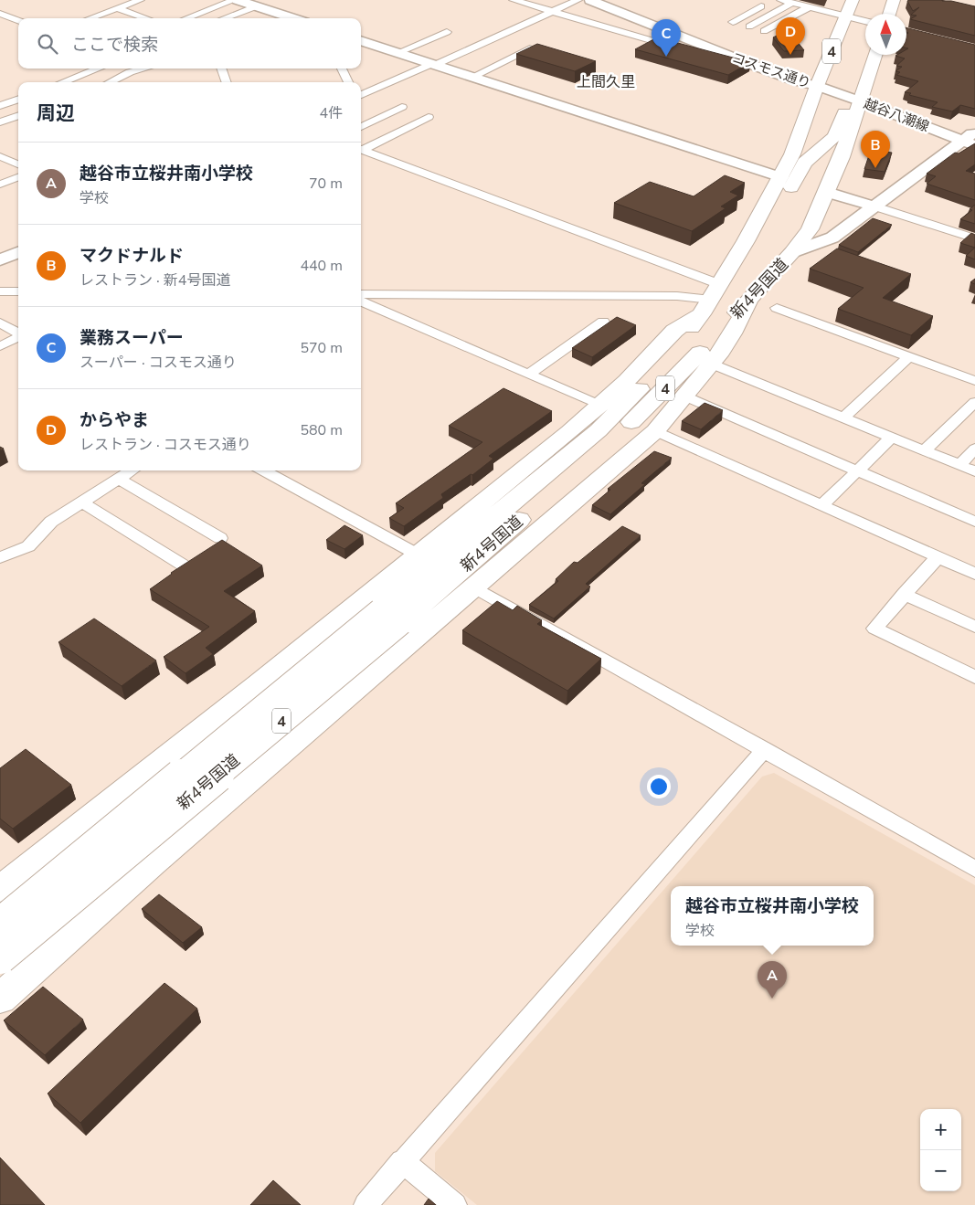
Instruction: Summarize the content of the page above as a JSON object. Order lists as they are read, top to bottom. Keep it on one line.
{"streets":{"highway":["4","新4号国道"],"street":["コスモス通り","越谷八潮線"]},"crossings":[["コスモス通り","越谷八潮線"],["コスモス通り","新4号国道"],["越谷八潮線","新4号国道"]],"districts":["上間久里"],"north":"top","page":{"pins":["D","C","B","A"],"search":"ここで検索","heading":["周辺","4件"],"list":[{"mark":"A","name":"越谷市立桜井南小学校","note":"学校","value":"70 m"},{"mark":"B","name":"マクドナルド","note":"レストラン · 新4号国道","value":"440 m"},{"mark":"C","name":"業務スーパー","note":"スーパー · コスモス通り","value":"570 m"},{"mark":"D","name":"からやま","note":"レストラン · コスモス通り","value":"580 m"}],"popup":["越谷市立桜井南小学校","学校"],"map_buttons":["+","−"]}}
